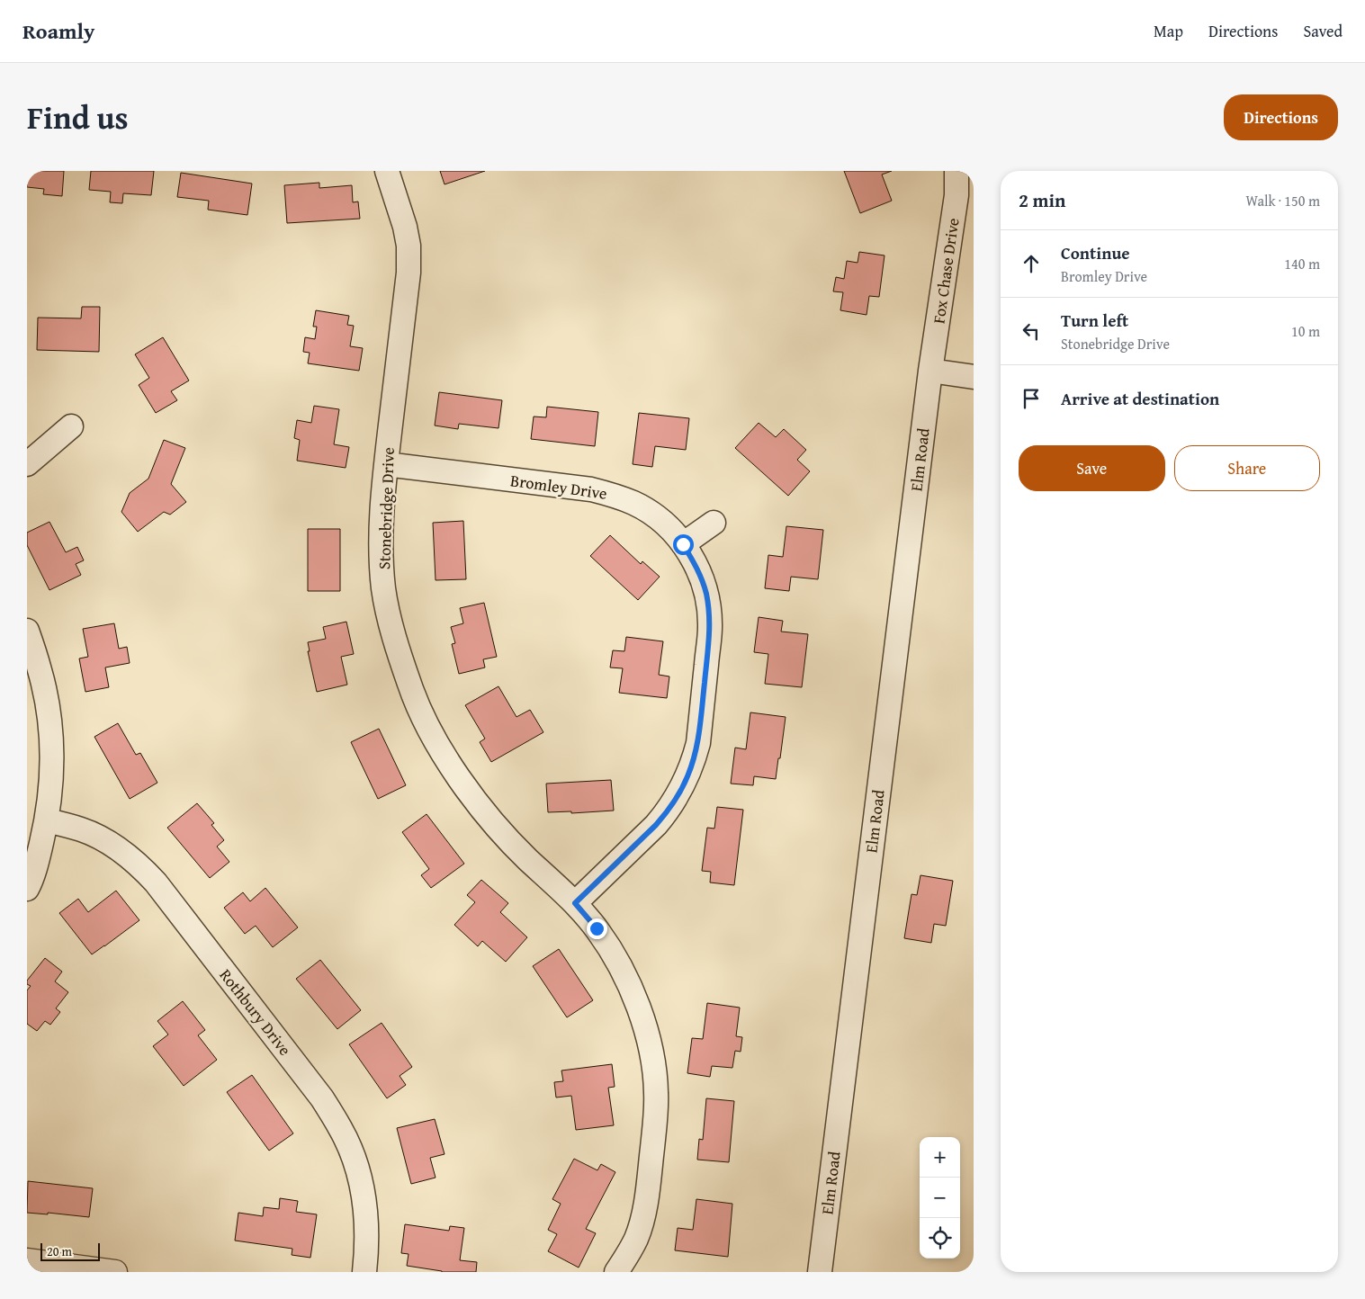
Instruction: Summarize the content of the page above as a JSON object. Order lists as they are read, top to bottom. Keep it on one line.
{"streets":{"street":["Fox Chase Drive","Elm Road","Bromley Drive","Stonebridge Drive","Rothbury Drive"]},"crossings":[["Fox Chase Drive","Elm Road"],["Bromley Drive","Stonebridge Drive"]],"scale_bar":"20 m","page":{"header":"Roamly","nav":["Map","Directions","Saved"],"title":"Find us","buttons":["Directions",["Save","Share"]],"heading":["2 min","Walk · 150 m"],"list":[["Continue","Bromley Drive","140 m"],["Turn left","Stonebridge Drive","10 m"],"Arrive at destination"],"map_buttons":["+","−"],"scale":"20 m"}}
